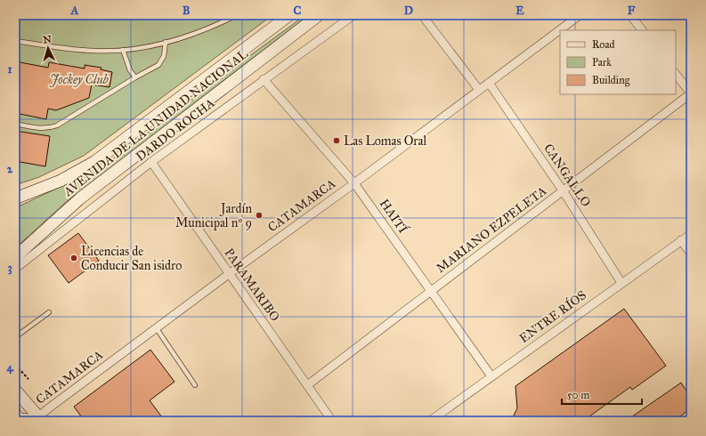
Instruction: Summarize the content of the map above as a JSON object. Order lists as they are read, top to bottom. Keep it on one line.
{"streets":{"main road":["AVENIDA DE LA UNIDAD NACIONAL"],"street":["DARDO ROCHA","CANGALLO","CATAMARCA","HAITÍ","MARIANO EZPELETA","PARAMARIBO","ENTRE RÍOS"]},"crossings":[["DARDO ROCHA","HAITÍ"],["DARDO ROCHA","PARAMARIBO"],["CANGALLO","CATAMARCA"],["CANGALLO","MARIANO EZPELETA"],["CANGALLO","ENTRE RÍOS"],["CATAMARCA","HAITÍ"],["CATAMARCA","PARAMARIBO"],["HAITÍ","MARIANO EZPELETA"],["HAITÍ","ENTRE RÍOS"],["MARIANO EZPELETA","PARAMARIBO"]],"parks":["Jockey Club"],"places":["Las Lomas Oral","Jardín Municipal nº 9","Licencias de Conducir San isidro"],"legend":["Road","Park","Building"],"scale_bar":"50 m","north":"top","grid":{"columns":["A","B","C","D","E","F"],"rows":["1","2","3","4"]}}
